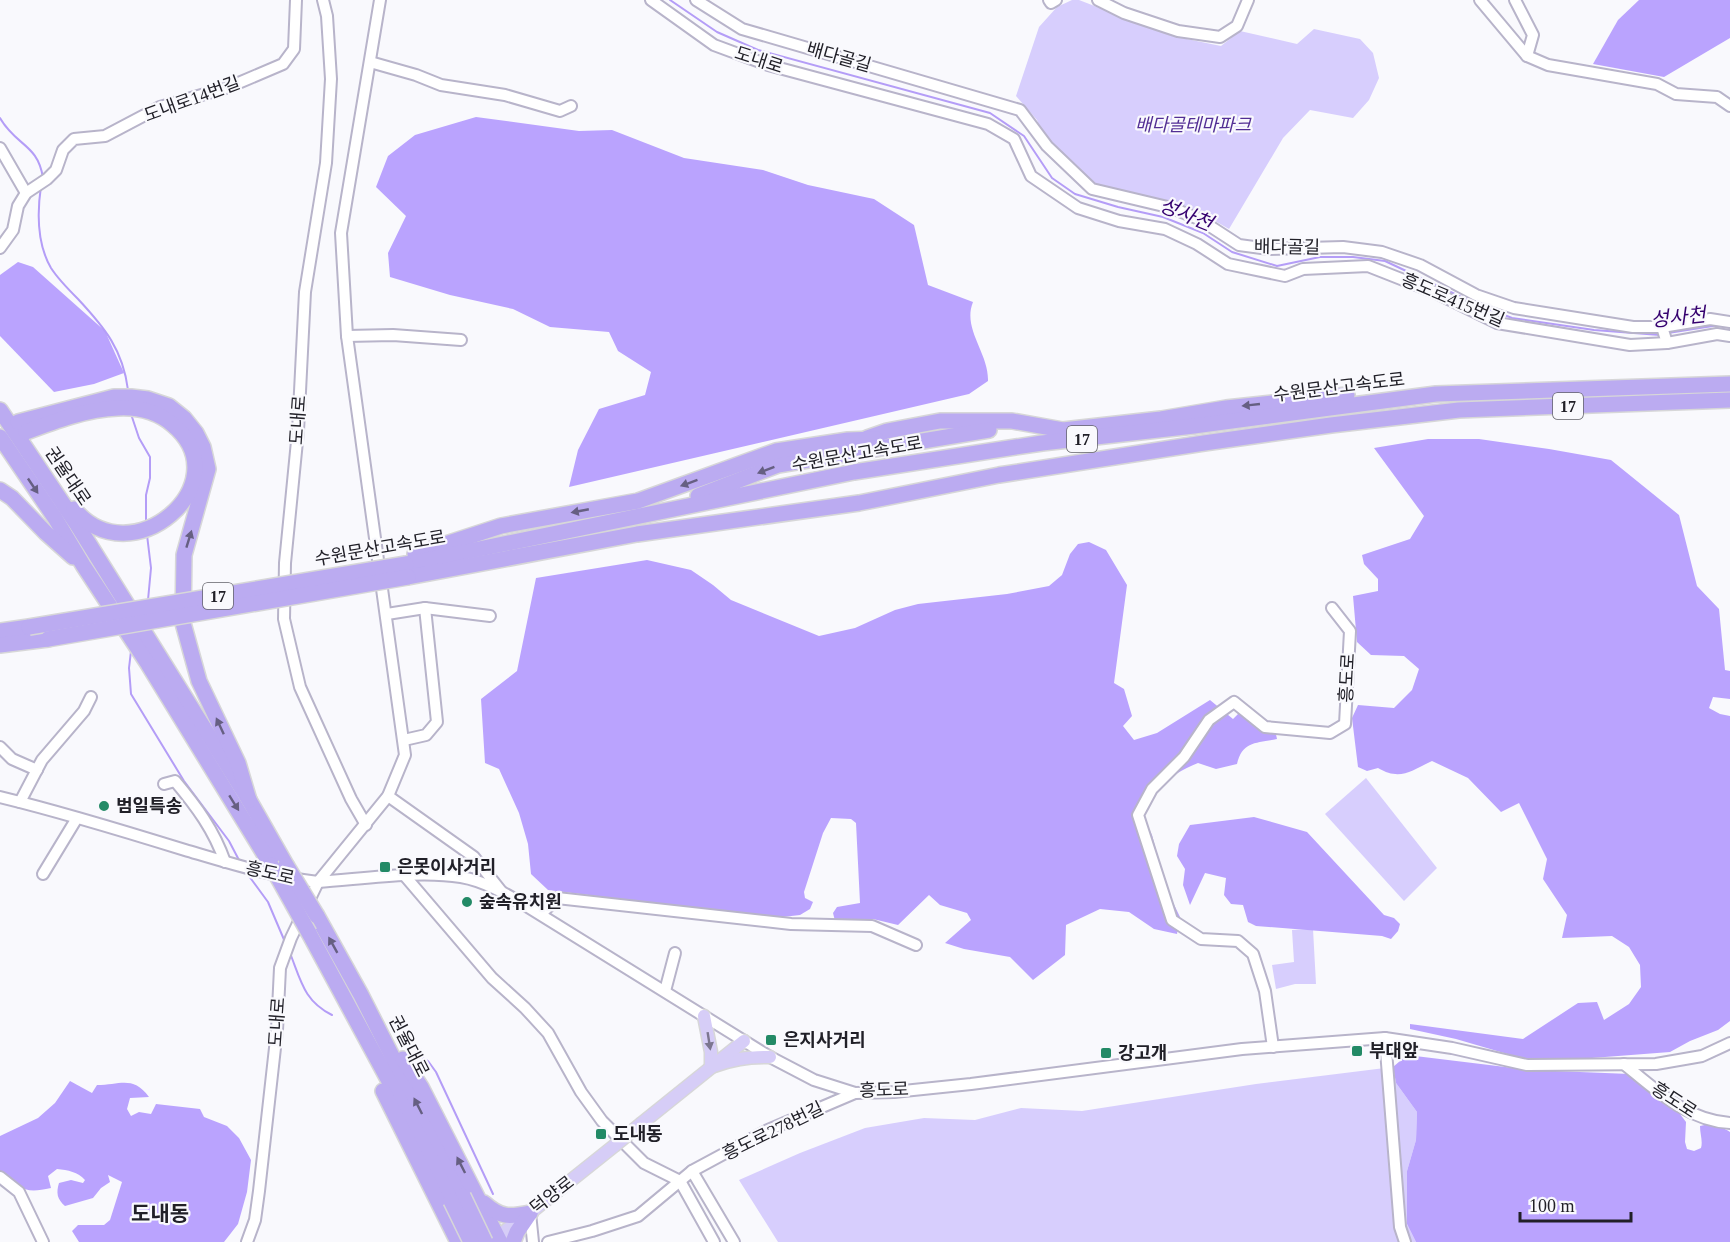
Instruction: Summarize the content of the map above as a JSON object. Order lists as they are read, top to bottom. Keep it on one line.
{"streets":{"highway":["수원문산고속도로","17","권율대로"],"main road":["덕양로"],"street":["배다골길","도내로","도내로14번길","흥도로415번길","흥도로","흥도로278번길"]},"crossings":[["배다골길","흥도로415번길"],["도내로","흥도로415번길"],["도내로","흥도로"],["흥도로","흥도로278번길"]],"districts":["도내동"],"water":["성사천"],"parks":["배다골테마파크"],"places":{"other":["범일특송","숲속유치원"],"transit":["은못이사거리","은지사거리","부대앞","강고개","도내동"]},"scale_bar":"100 m"}
